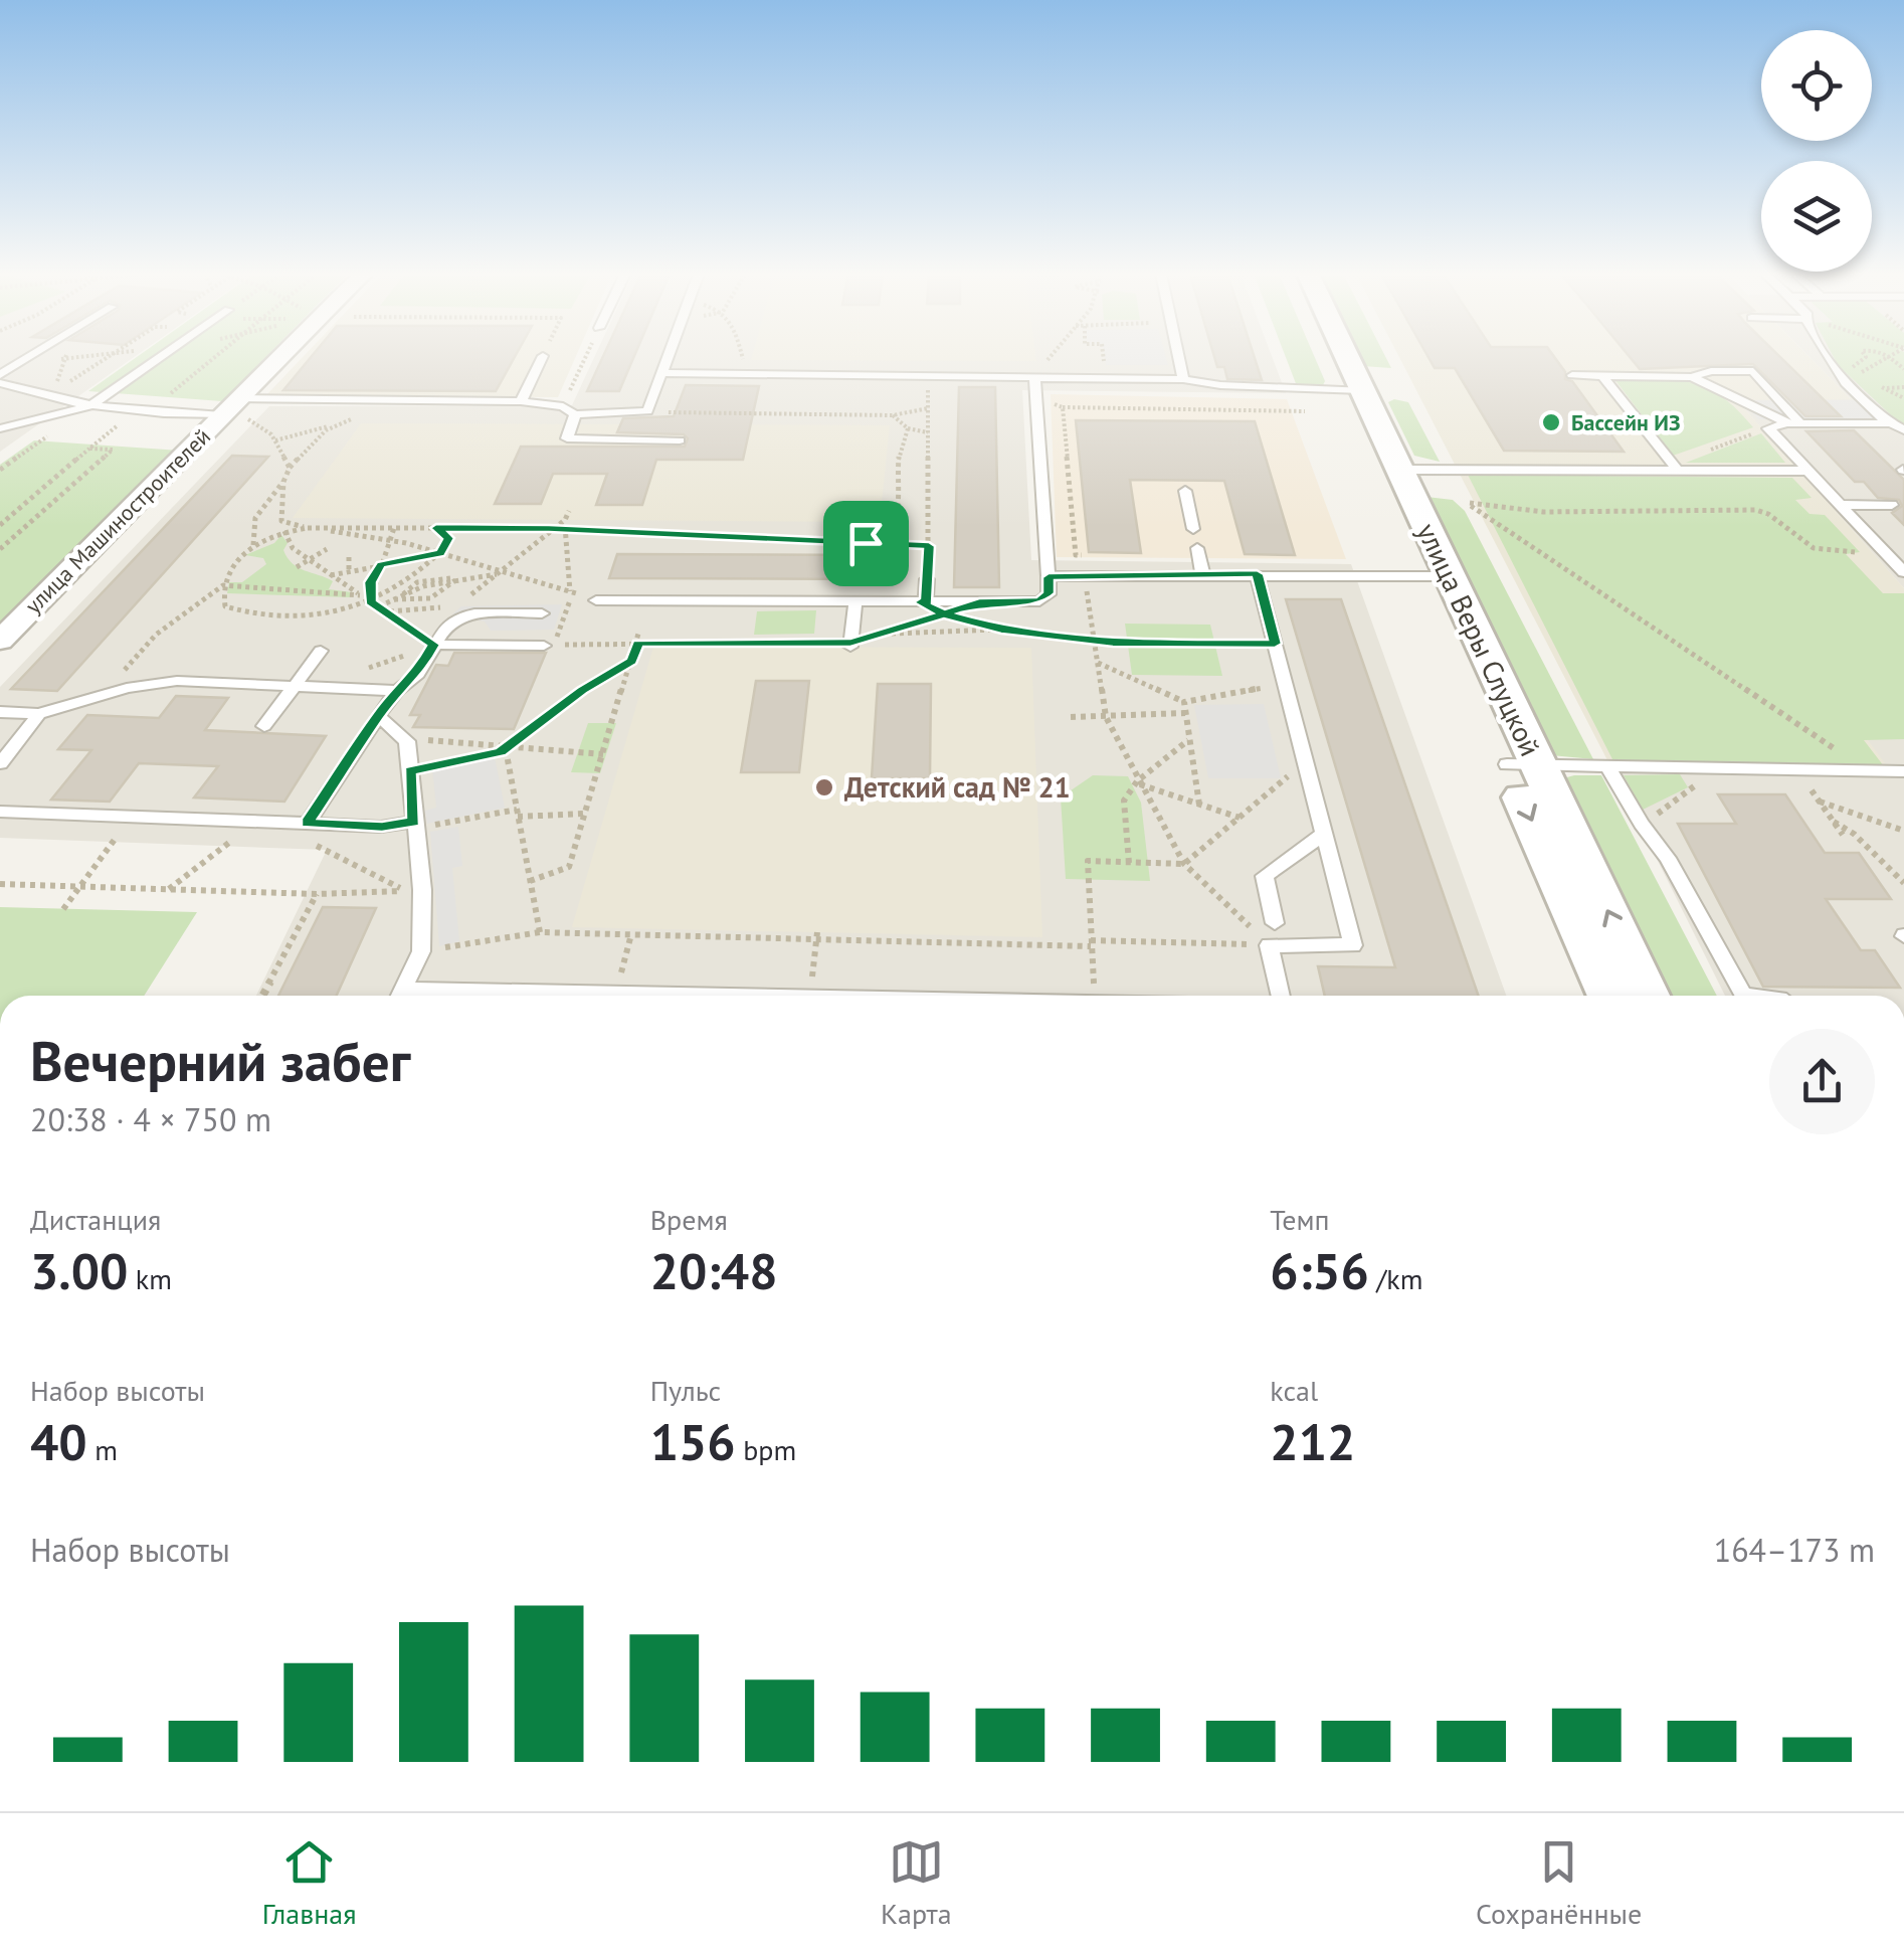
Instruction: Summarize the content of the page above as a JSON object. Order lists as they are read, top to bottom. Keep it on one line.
{"streets":{"street":["улица Машиностроителей","улица Веры Слуцкой"]},"places":["Бассейн ИЗ","Детский сад № 21"],"page":{"heading":["Вечерний забег","20:38 · 4 × 750 m"],"stats":[["Дистанция","3.00 km"],["Время","20:48"],["Темп","6:56 /km"],["Набор высоты","40 m"],["Пульс","156 bpm"],["kcal","212"]],"chart":["Набор высоты","164–173 m"],"tabs":["Главная","Карта","Сохранённые"]}}
